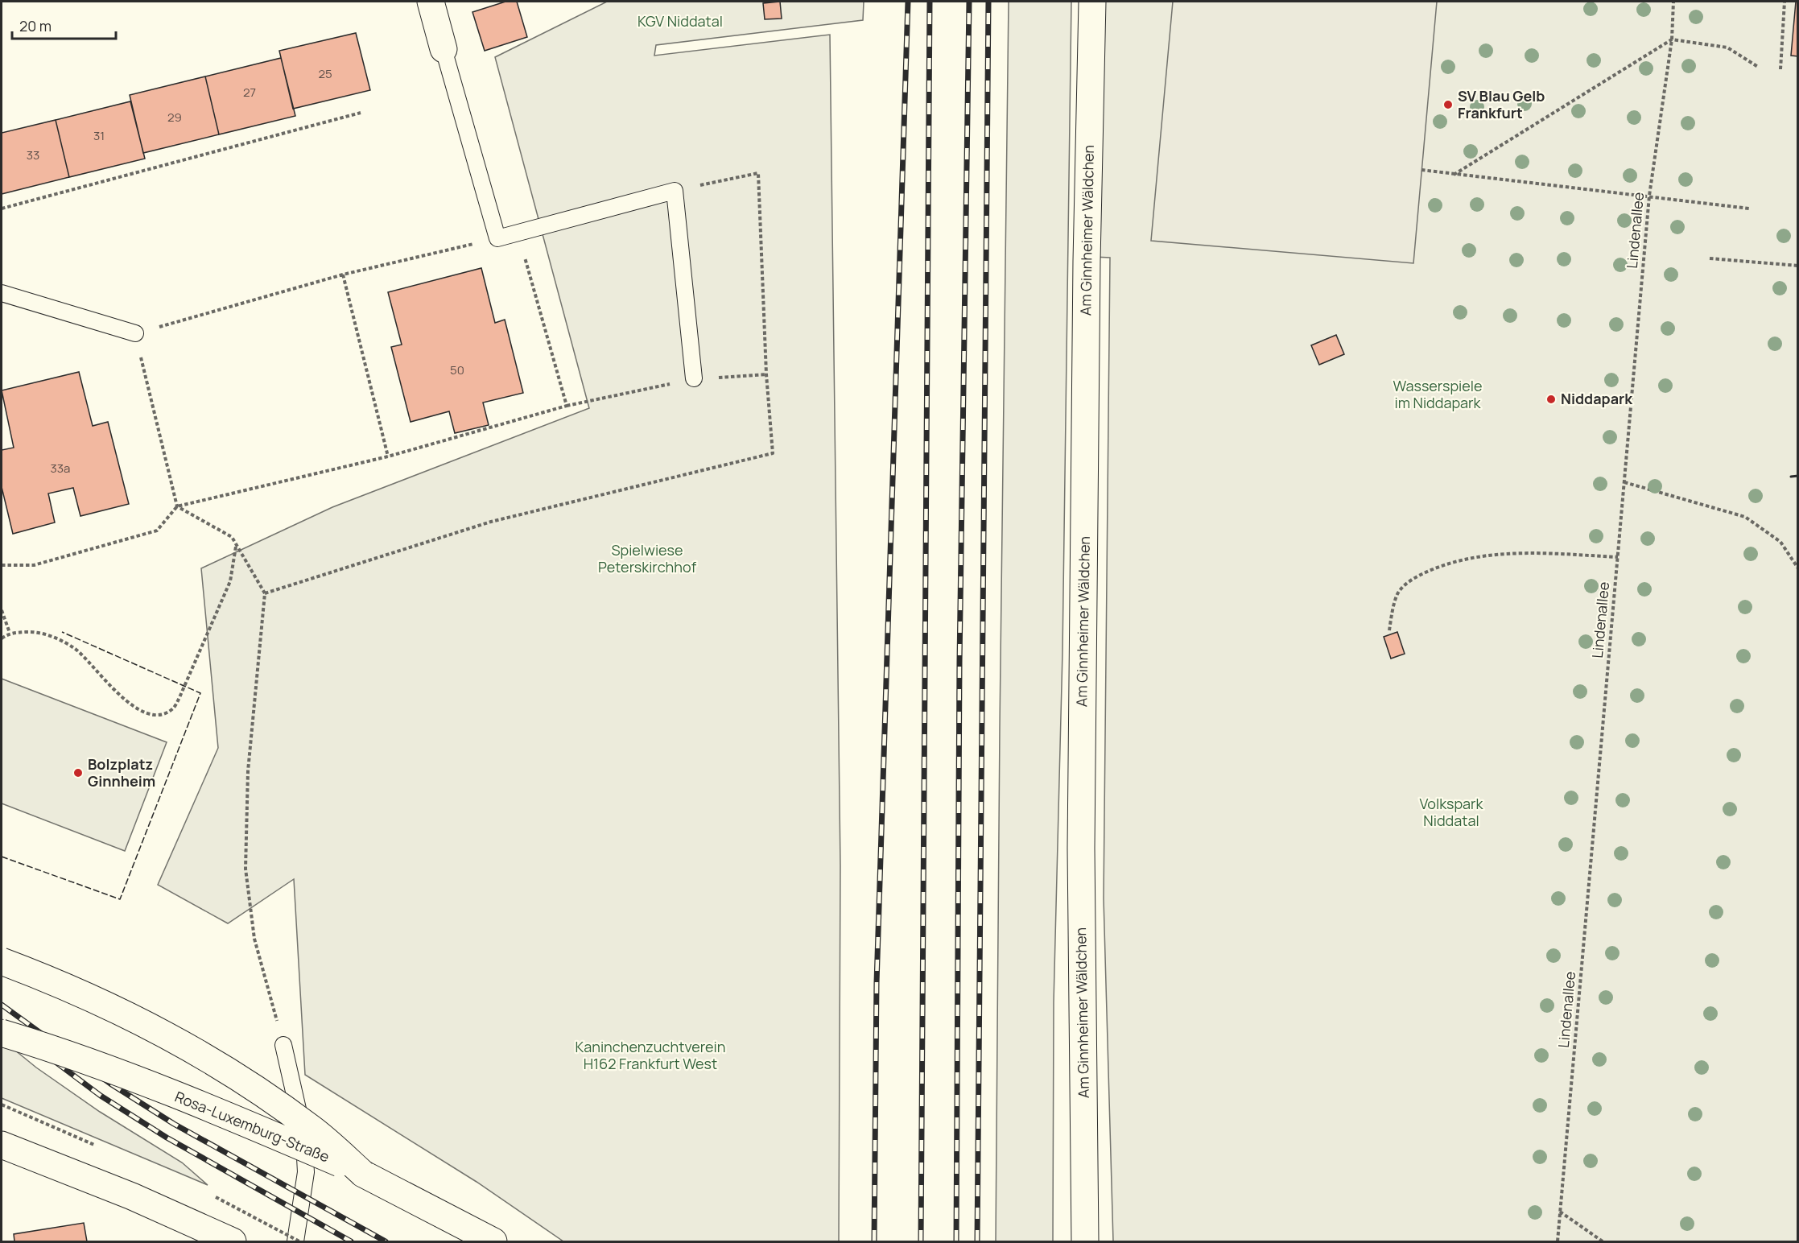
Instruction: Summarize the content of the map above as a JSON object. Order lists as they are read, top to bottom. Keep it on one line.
{"streets":{"main road":["Am Ginnheimer Wäldchen","Rosa-Luxemburg-Straße"],"path":["Lindenallee"]},"parks":["KGV Niddatal","Wasserspiele im Niddapark","Spielwiese Peterskirchhof","Volkspark Niddatal","Kaninchenzuchtverein H162 Frankfurt West"],"places":["SV Blau Gelb Frankfurt","Niddapark","Bolzplatz Ginnheim"],"house_numbers":["25","27","29","31","33","50","33a"],"scale_bar":"20 m"}
